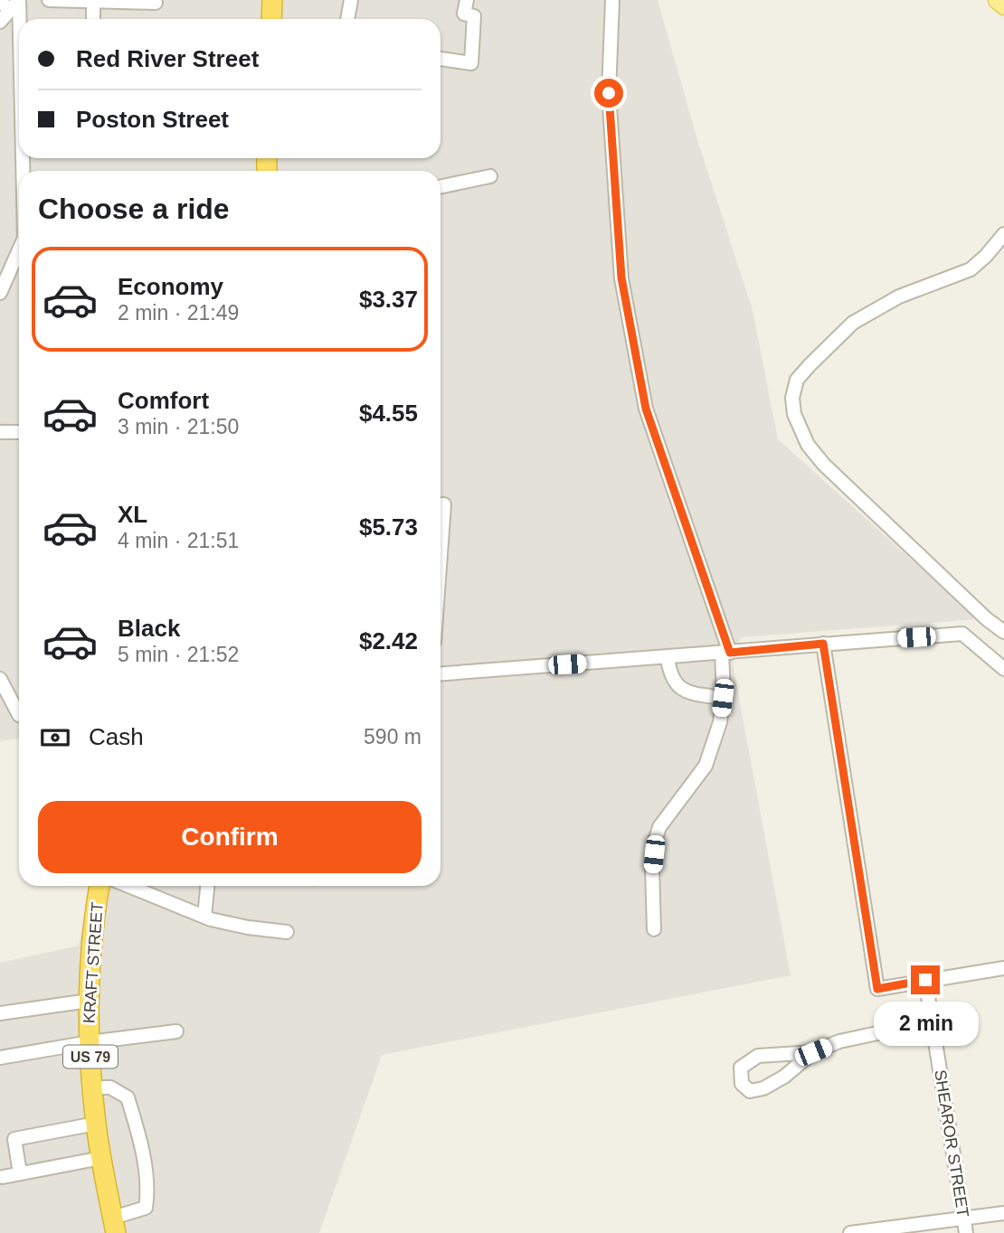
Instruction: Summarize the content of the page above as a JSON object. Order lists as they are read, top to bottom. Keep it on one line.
{"streets":{"highway":["KRAFT STREET","US 79"],"street":["SHEAROR STREET"]},"page":{"banner":["Red River Street","Poston Street"],"heading":"Choose a ride","list":[{"name":"Economy","note":"2 min · 21:49","value":"$3.37"},{"name":"Comfort","note":"3 min · 21:50","value":"$4.55"},{"name":"XL","note":"4 min · 21:51","value":"$5.73"},{"name":"Black","note":"5 min · 21:52","value":"$2.42"}],"pay":["Cash","590 m"],"buttons":"Confirm","bubble":"2 min"}}
